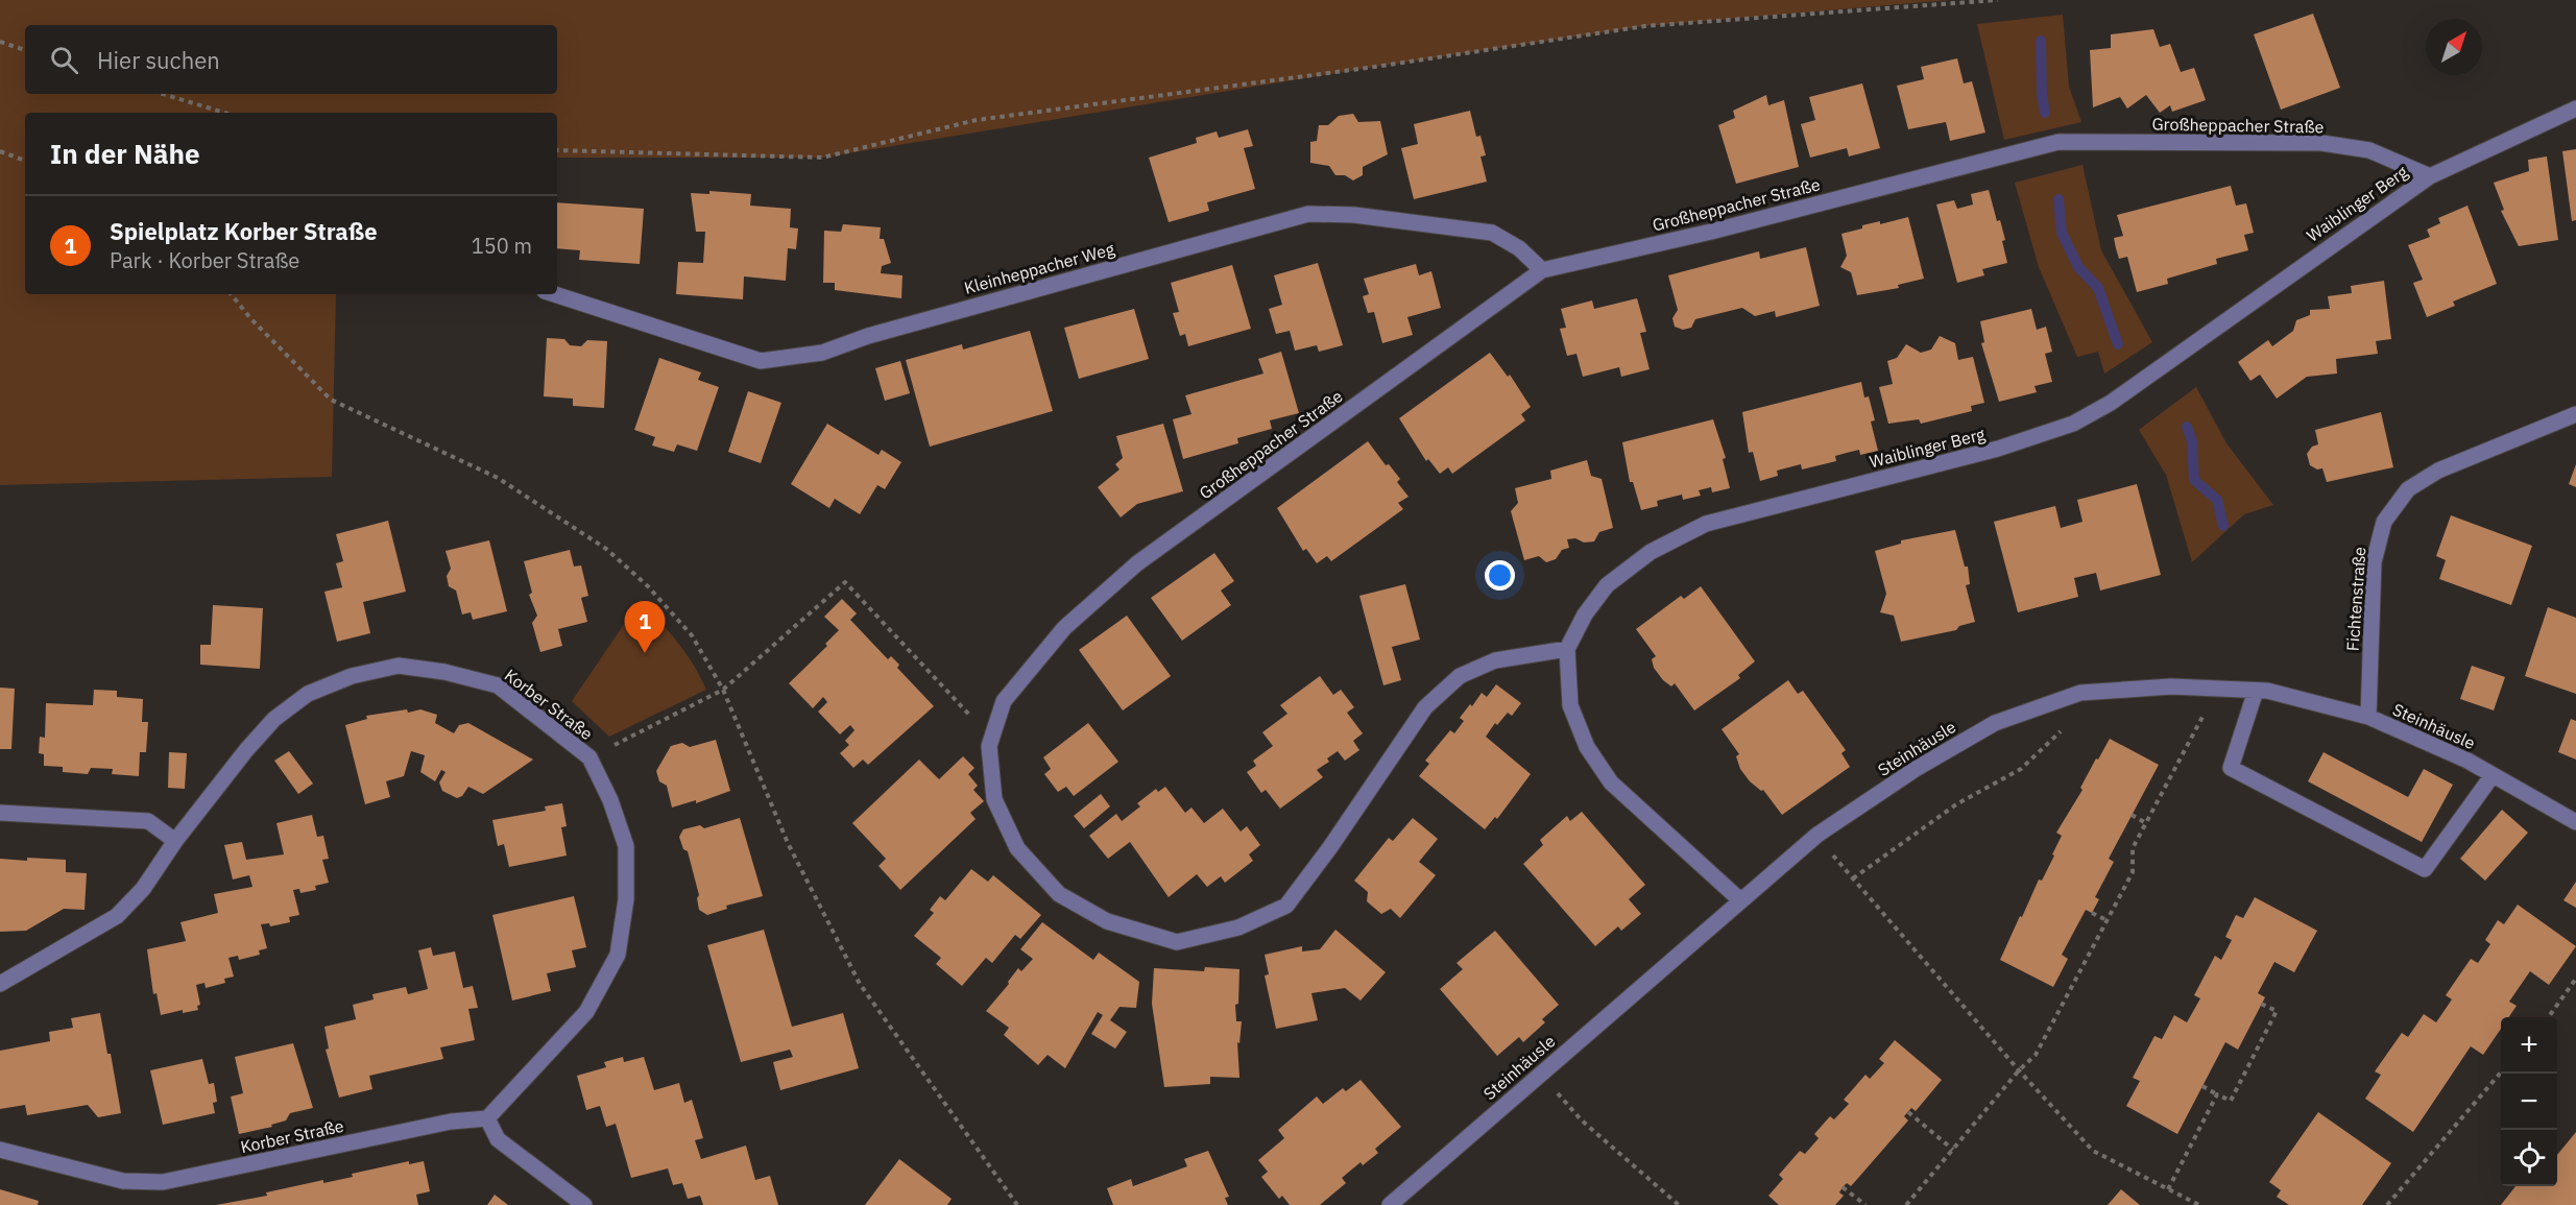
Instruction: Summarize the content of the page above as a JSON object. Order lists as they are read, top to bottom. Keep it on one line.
{"streets":{"street":["Großheppacher Straße","Waiblinger Berg","Kleinheppacher Weg","Fichtenstraße","Korber Straße","Steinhäusle"]},"crossings":[["Großheppacher Straße","Waiblinger Berg"],["Großheppacher Straße","Kleinheppacher Weg"],["Fichtenstraße","Steinhäusle"]],"north":"top right","page":{"search":"Hier suchen","heading":"In der Nähe","list":[{"mark":"1","name":"Spielplatz Korber Straße","note":"Park · Korber Straße","value":"150 m"}],"pins":"1","map_buttons":["+","−"]}}
